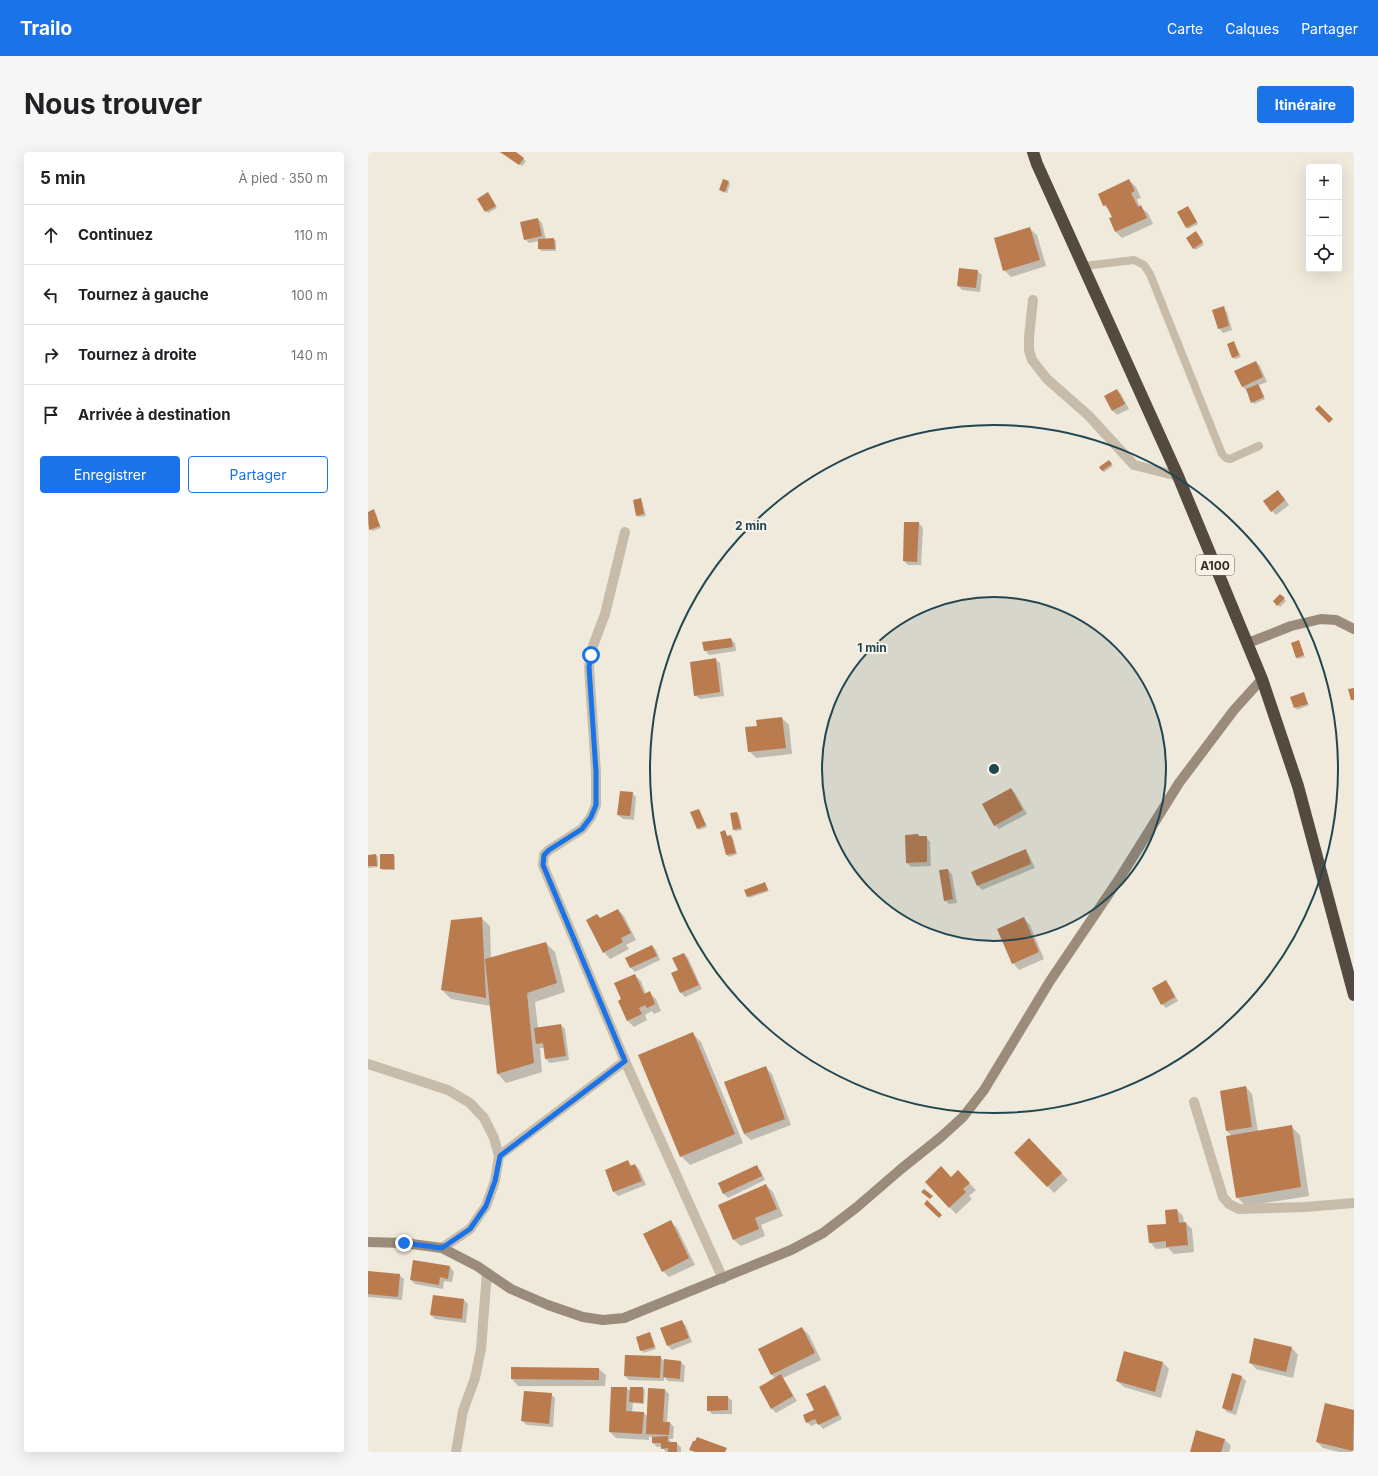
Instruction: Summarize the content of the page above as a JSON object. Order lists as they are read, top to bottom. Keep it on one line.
{"streets":{"highway":["A100"]},"page":{"header":"Trailo","nav":["Carte","Calques","Partager"],"buttons":["Itinéraire",["Enregistrer","Partager"]],"title":"Nous trouver","heading":["5 min","À pied · 350 m"],"map_buttons":["+","−"],"list":[["Continuez","110 m"],["Tournez à gauche","100 m"],["Tournez à droite","140 m"],"Arrivée à destination"]},"rings":["2 min","1 min"]}
